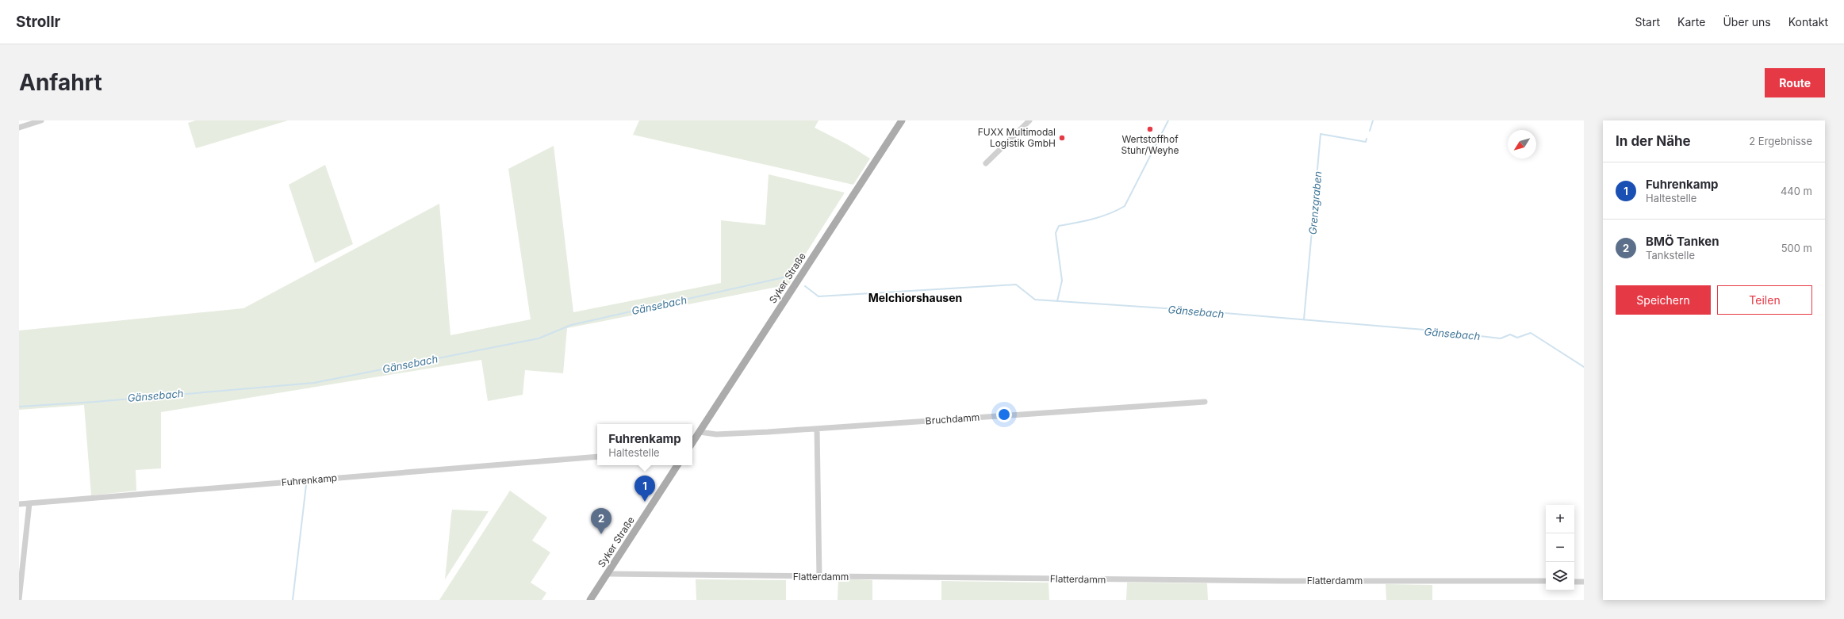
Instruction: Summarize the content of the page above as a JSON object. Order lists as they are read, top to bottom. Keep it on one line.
{"streets":{"main road":["Syker Straße"],"street":["Bruchdamm","Fuhrenkamp","Flatterdamm"]},"crossings":[["Syker Straße","Bruchdamm"],["Syker Straße","Flatterdamm"]],"districts":["Melchiorshausen"],"water":["Grenzgraben","Gänsebach"],"places":["Wertstoffhof Stuhr/Weyhe","FUXX Multimodal Logistik GmbH"],"north":"bottom left","page":{"header":"Strollr","nav":["Start","Karte","Über uns","Kontakt"],"buttons":["Route",["Speichern","Teilen"]],"title":"Anfahrt","heading":["In der Nähe","2 Ergebnisse"],"list":[{"mark":"1","name":"Fuhrenkamp","note":"Haltestelle","value":"440 m"},{"mark":"2","name":"BMÖ Tanken","note":"Tankstelle","value":"500 m"}],"popup":["Fuhrenkamp","Haltestelle"],"pins":["1","2"],"map_buttons":["+","−"]}}
